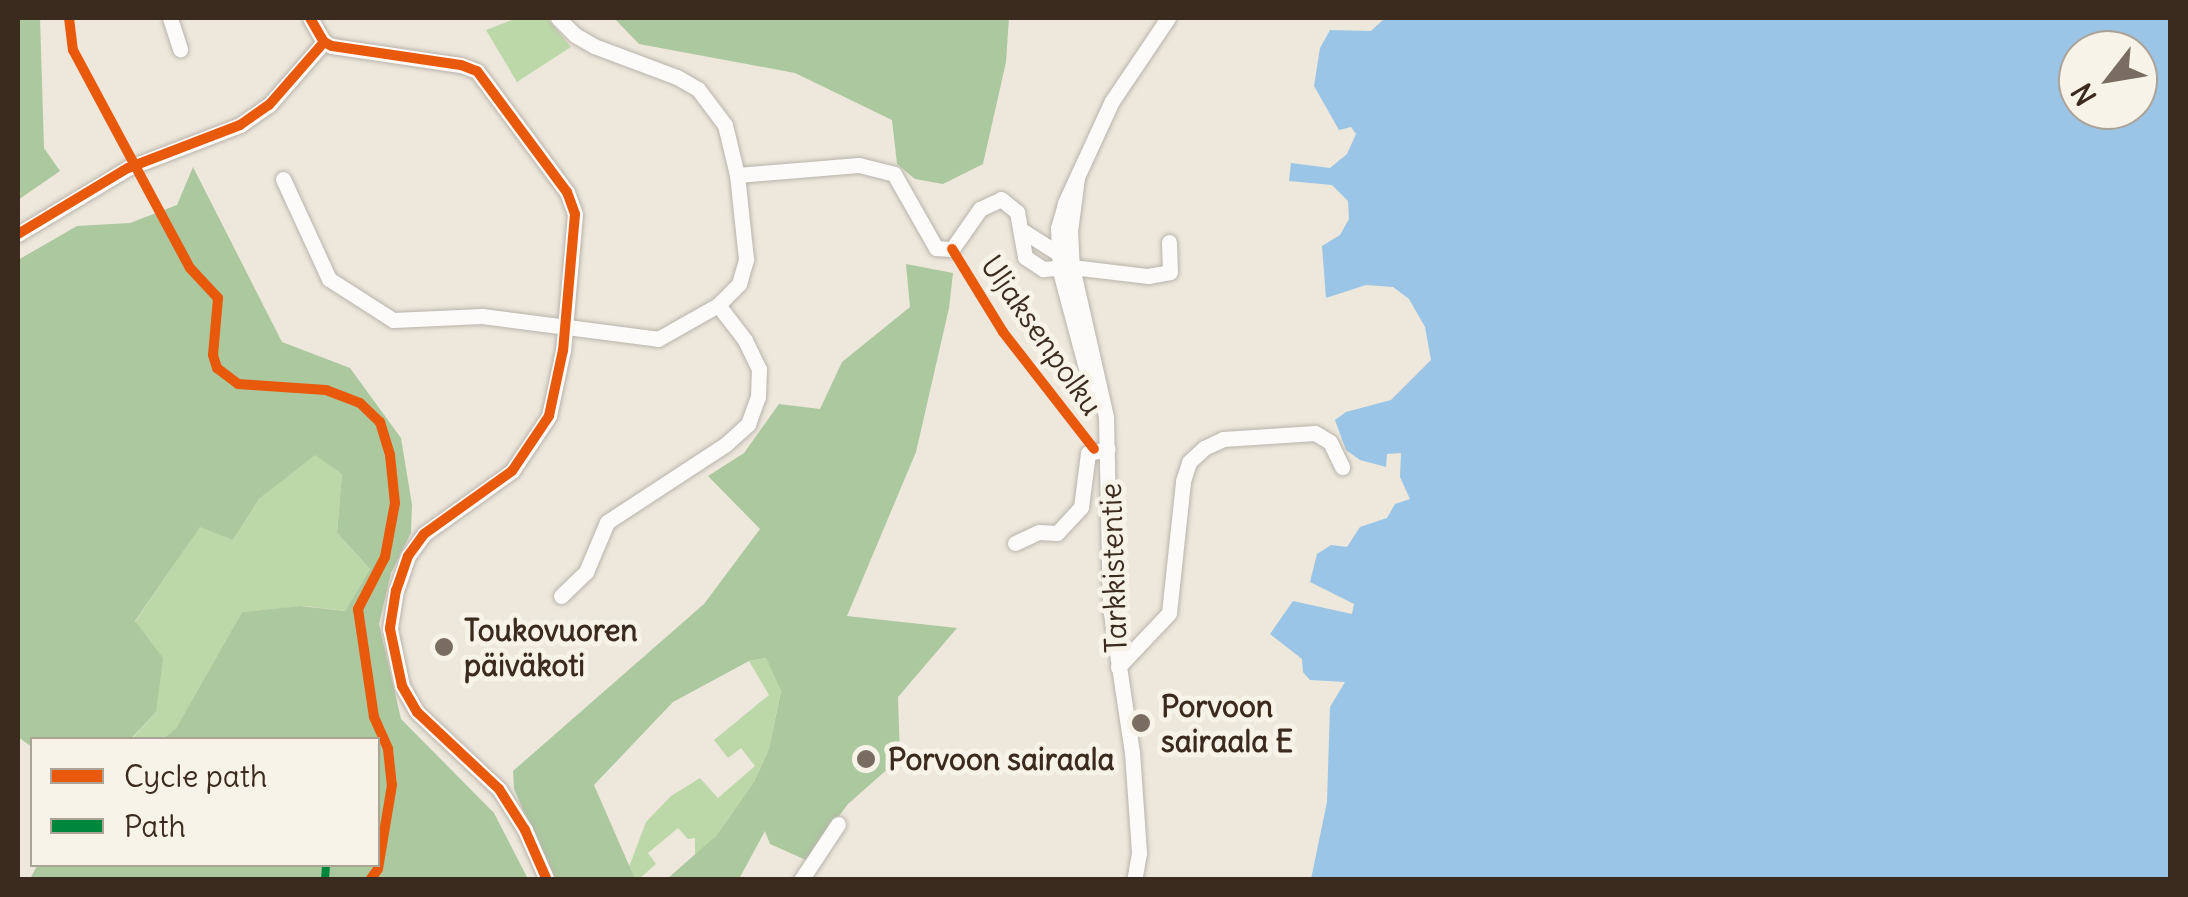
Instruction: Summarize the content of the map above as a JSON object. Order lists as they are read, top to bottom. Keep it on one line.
{"streets":{"street":["Tarkkistentie"],"cycle path":["Uljaksenpolku"]},"places":["Toukovuoren päiväkoti","Porvoon sairaala E","Porvoon sairaala"],"legend":["Cycle path","Path"],"north":"bottom left"}
